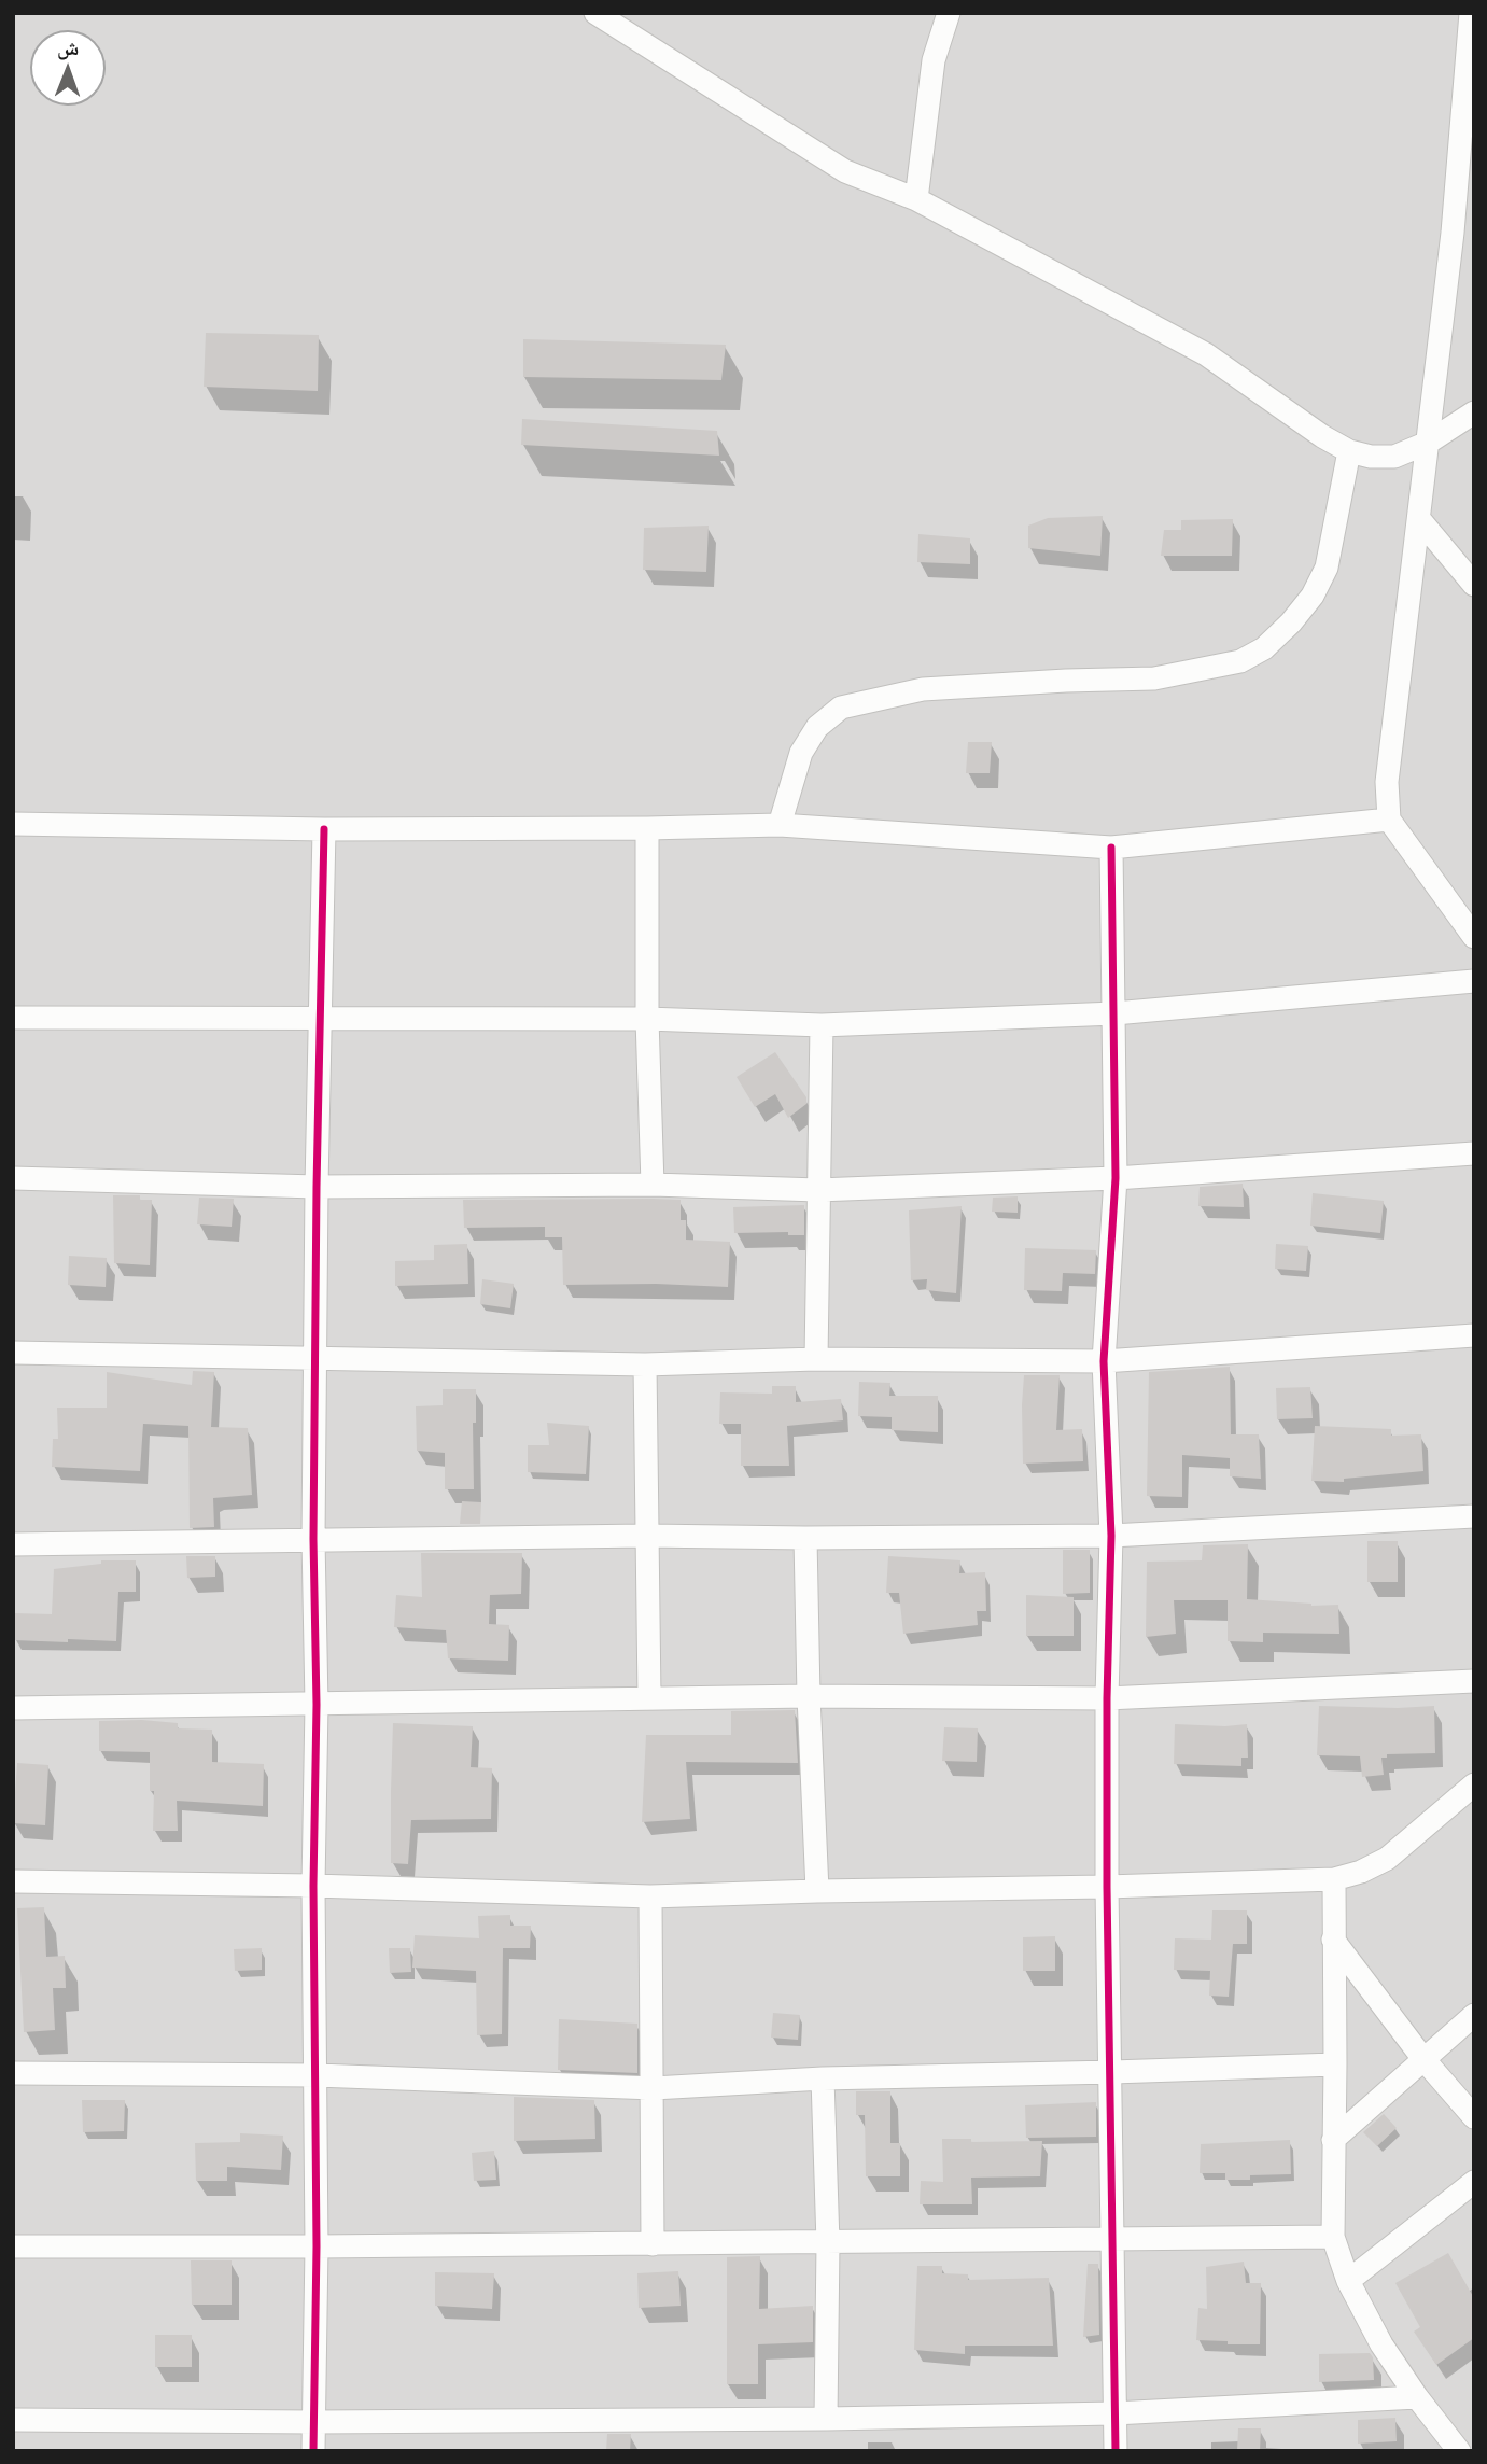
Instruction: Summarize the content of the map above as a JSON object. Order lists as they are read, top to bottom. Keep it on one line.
{"north":"top"}
